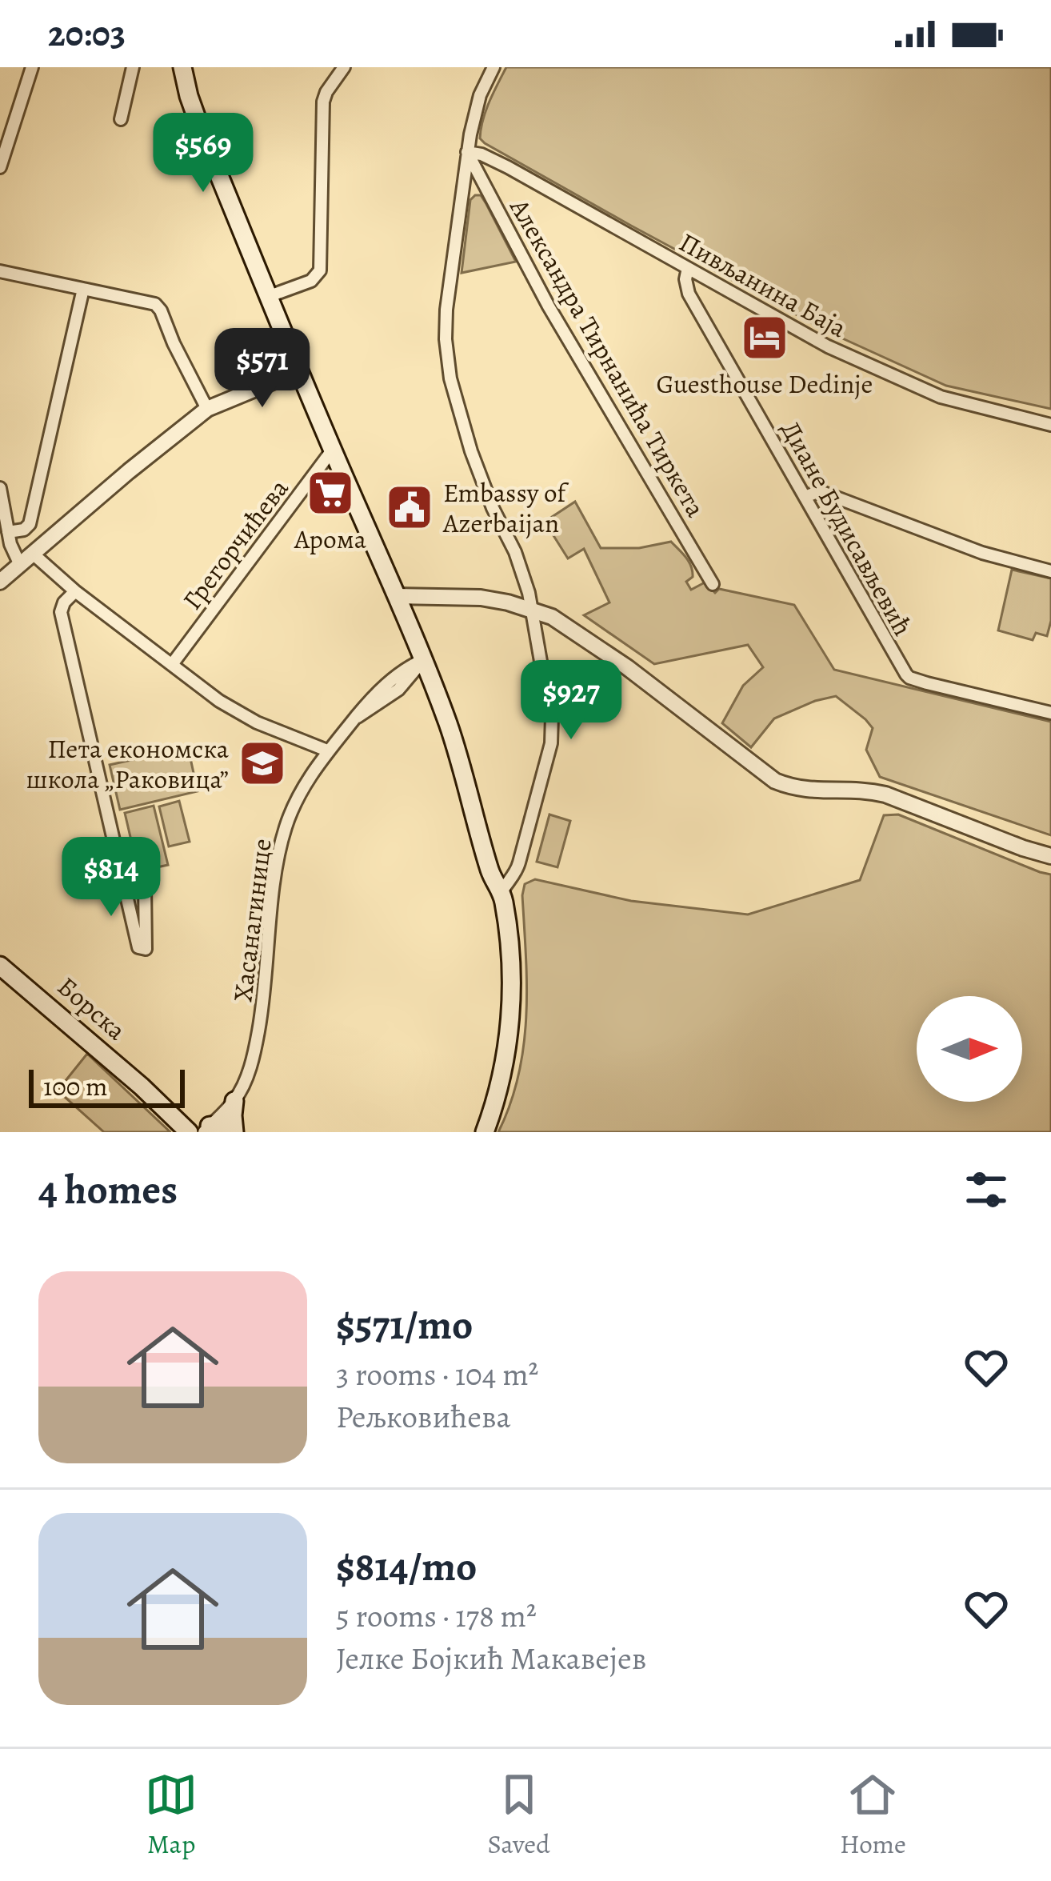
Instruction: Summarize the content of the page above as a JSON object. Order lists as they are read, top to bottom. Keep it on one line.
{"streets":{"main road":["Борска"],"street":["Пивљанина Баја","Александра Тирнанића Тиркета","Диане Будисављевић","Грегорчићева","Хасанагинице"]},"crossings":[["Пивљанина Баја","Александра Тирнанића Тиркета"],["Пивљанина Баја","Диане Будисављевић"]],"places":{"hotel":["Guesthouse Dedinje"],"supermarket":["Арома"],"public building":["Embassy of Azerbaijan"],"school or university":["Пета економска школа „Раковица”"]},"scale_bar":"100 m","north":"right","page":{"status":"20:03","price":["$569","$571","$927","$814"],"scale":"100 m","heading":"4 homes","list":[{"name":"$571/mo","note":"3 rooms · 104 m² · Рељковићева"},{"name":"$814/mo","note":"5 rooms · 178 m² · Јелке Бојкић Макавејев"}],"tabs":["Map","Saved","Home"]}}
